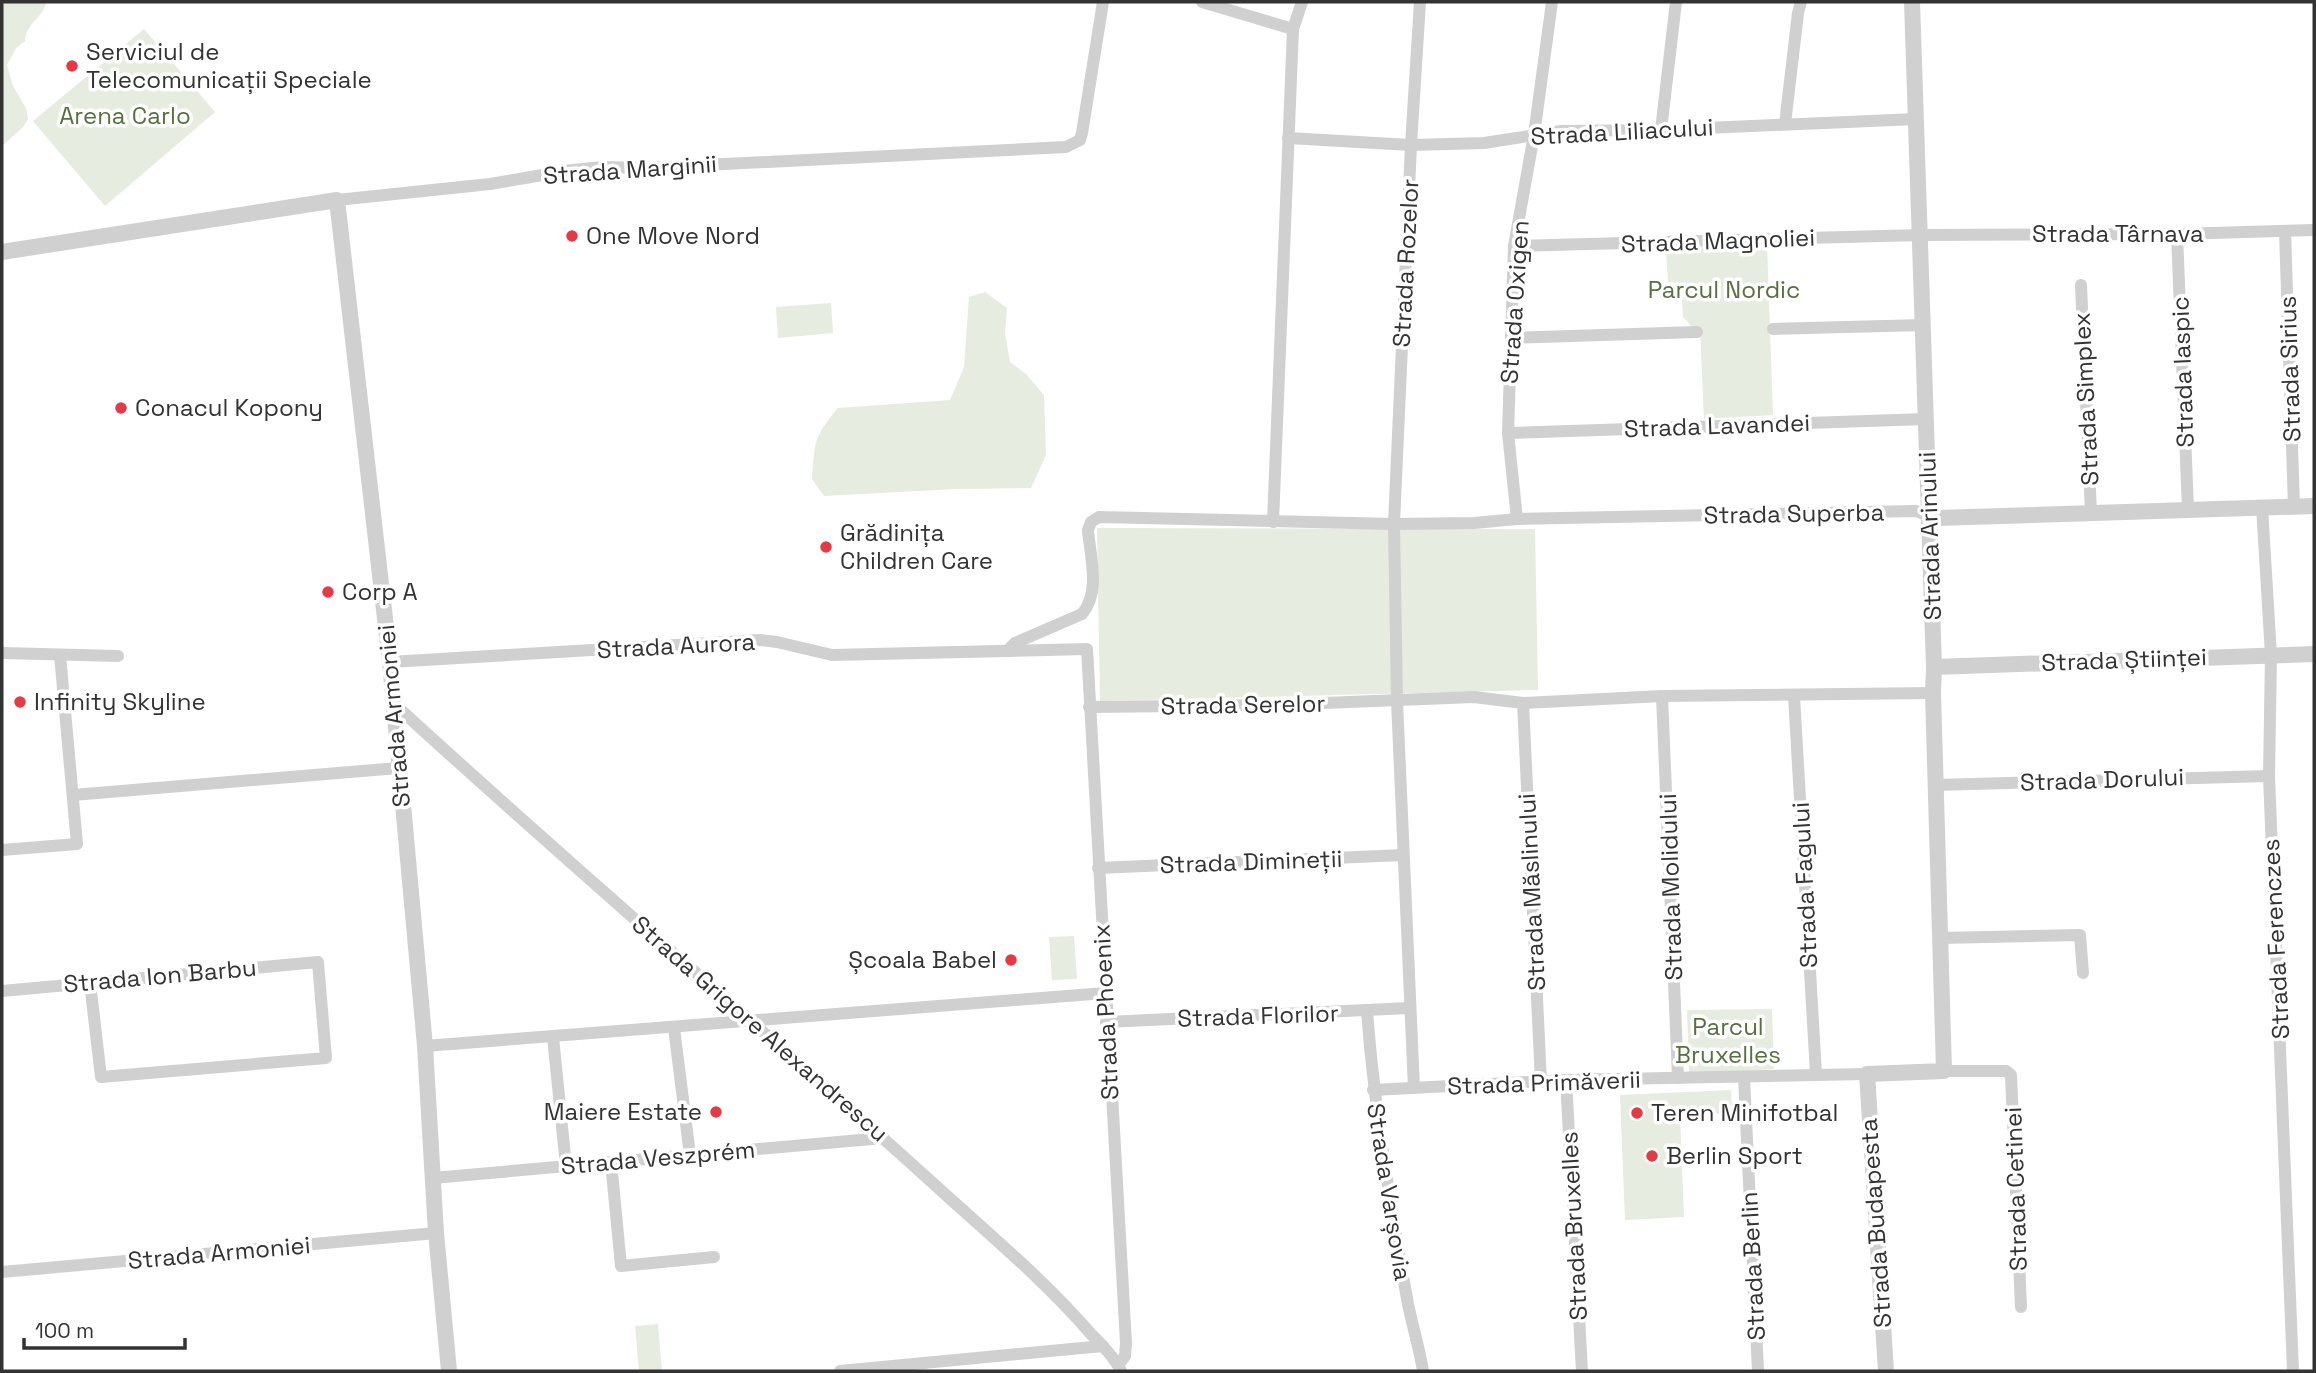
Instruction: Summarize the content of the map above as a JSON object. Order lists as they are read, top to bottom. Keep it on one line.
{"streets":{"street":["Strada Liliacului","Strada Marginii","Strada Târnava","Strada Magnoliei","Strada Rozelor","Strada Oxigen","Strada Sirius","Strada Iaspic","Strada Simplex","Strada Lavandei","Strada Superba","Strada Arinului","Strada Aurora","Strada Științei","Strada Serelor","Strada Armoniei","Strada Dorului","Strada Dimineții","Strada Fagului","Strada Molidului","Strada Măslinului","Strada Ferenczes","Strada Ion Barbu","Strada Phoenix","Strada Florilor","Strada Grigore Alexandrescu","Strada Primăverii","Strada Veszprém","Strada Cetinei","Strada Varșovia","Strada Budapesta","Strada Bruxelles","Strada Berlin"]},"crossings":[["Strada Liliacului","Strada Rozelor"],["Strada Liliacului","Strada Oxigen"],["Strada Liliacului","Strada Arinului"],["Strada Marginii","Strada Armoniei"],["Strada Târnava","Strada Magnoliei"],["Strada Târnava","Strada Sirius"],["Strada Târnava","Strada Iaspic"],["Strada Târnava","Strada Arinului"],["Strada Magnoliei","Strada Oxigen"],["Strada Magnoliei","Strada Arinului"],["Strada Rozelor","Strada Superba"],["Strada Rozelor","Strada Serelor"],["Strada Rozelor","Strada Primăverii"],["Strada Oxigen","Strada Lavandei"],["Strada Oxigen","Strada Superba"],["Strada Sirius","Strada Superba"],["Strada Iaspic","Strada Superba"],["Strada Simplex","Strada Superba"],["Strada Lavandei","Strada Arinului"],["Strada Superba","Strada Arinului"],["Strada Superba","Strada Aurora"],["Strada Superba","Strada Ferenczes"],["Strada Arinului","Strada Științei"],["Strada Arinului","Strada Dorului"],["Strada Arinului","Strada Primăverii"],["Strada Aurora","Strada Armoniei"],["Strada Aurora","Strada Phoenix"],["Strada Științei","Strada Ferenczes"],["Strada Serelor","Strada Fagului"],["Strada Serelor","Strada Molidului"],["Strada Serelor","Strada Măslinului"],["Strada Serelor","Strada Phoenix"],["Strada Serelor","Strada Primăverii"],["Strada Armoniei","Strada Grigore Alexandrescu"],["Strada Armoniei","Strada Veszprém"],["Strada Dorului","Strada Ferenczes"],["Strada Dimineții","Strada Phoenix"],["Strada Dimineții","Strada Primăverii"],["Strada Fagului","Strada Primăverii"],["Strada Molidului","Strada Primăverii"],["Strada Măslinului","Strada Primăverii"],["Strada Phoenix","Strada Florilor"],["Strada Phoenix","Strada Grigore Alexandrescu"],["Strada Florilor","Strada Primăverii"],["Strada Florilor","Strada Varșovia"],["Strada Grigore Alexandrescu","Strada Veszprém"],["Strada Primăverii","Strada Cetinei"],["Strada Primăverii","Strada Varșovia"],["Strada Primăverii","Strada Budapesta"],["Strada Primăverii","Strada Bruxelles"],["Strada Primăverii","Strada Berlin"]],"parks":["Arena Carlo","Parcul Nordic","Parcul Bruxelles"],"places":["Serviciul de Telecomunicații Speciale","One Move Nord","Conacul Kopony","Grădinița Children Care","Corp A","Infinity Skyline","Școala Babel","Maiere Estate","Teren Minifotbal","Berlin Sport"],"scale_bar":"100 m"}
